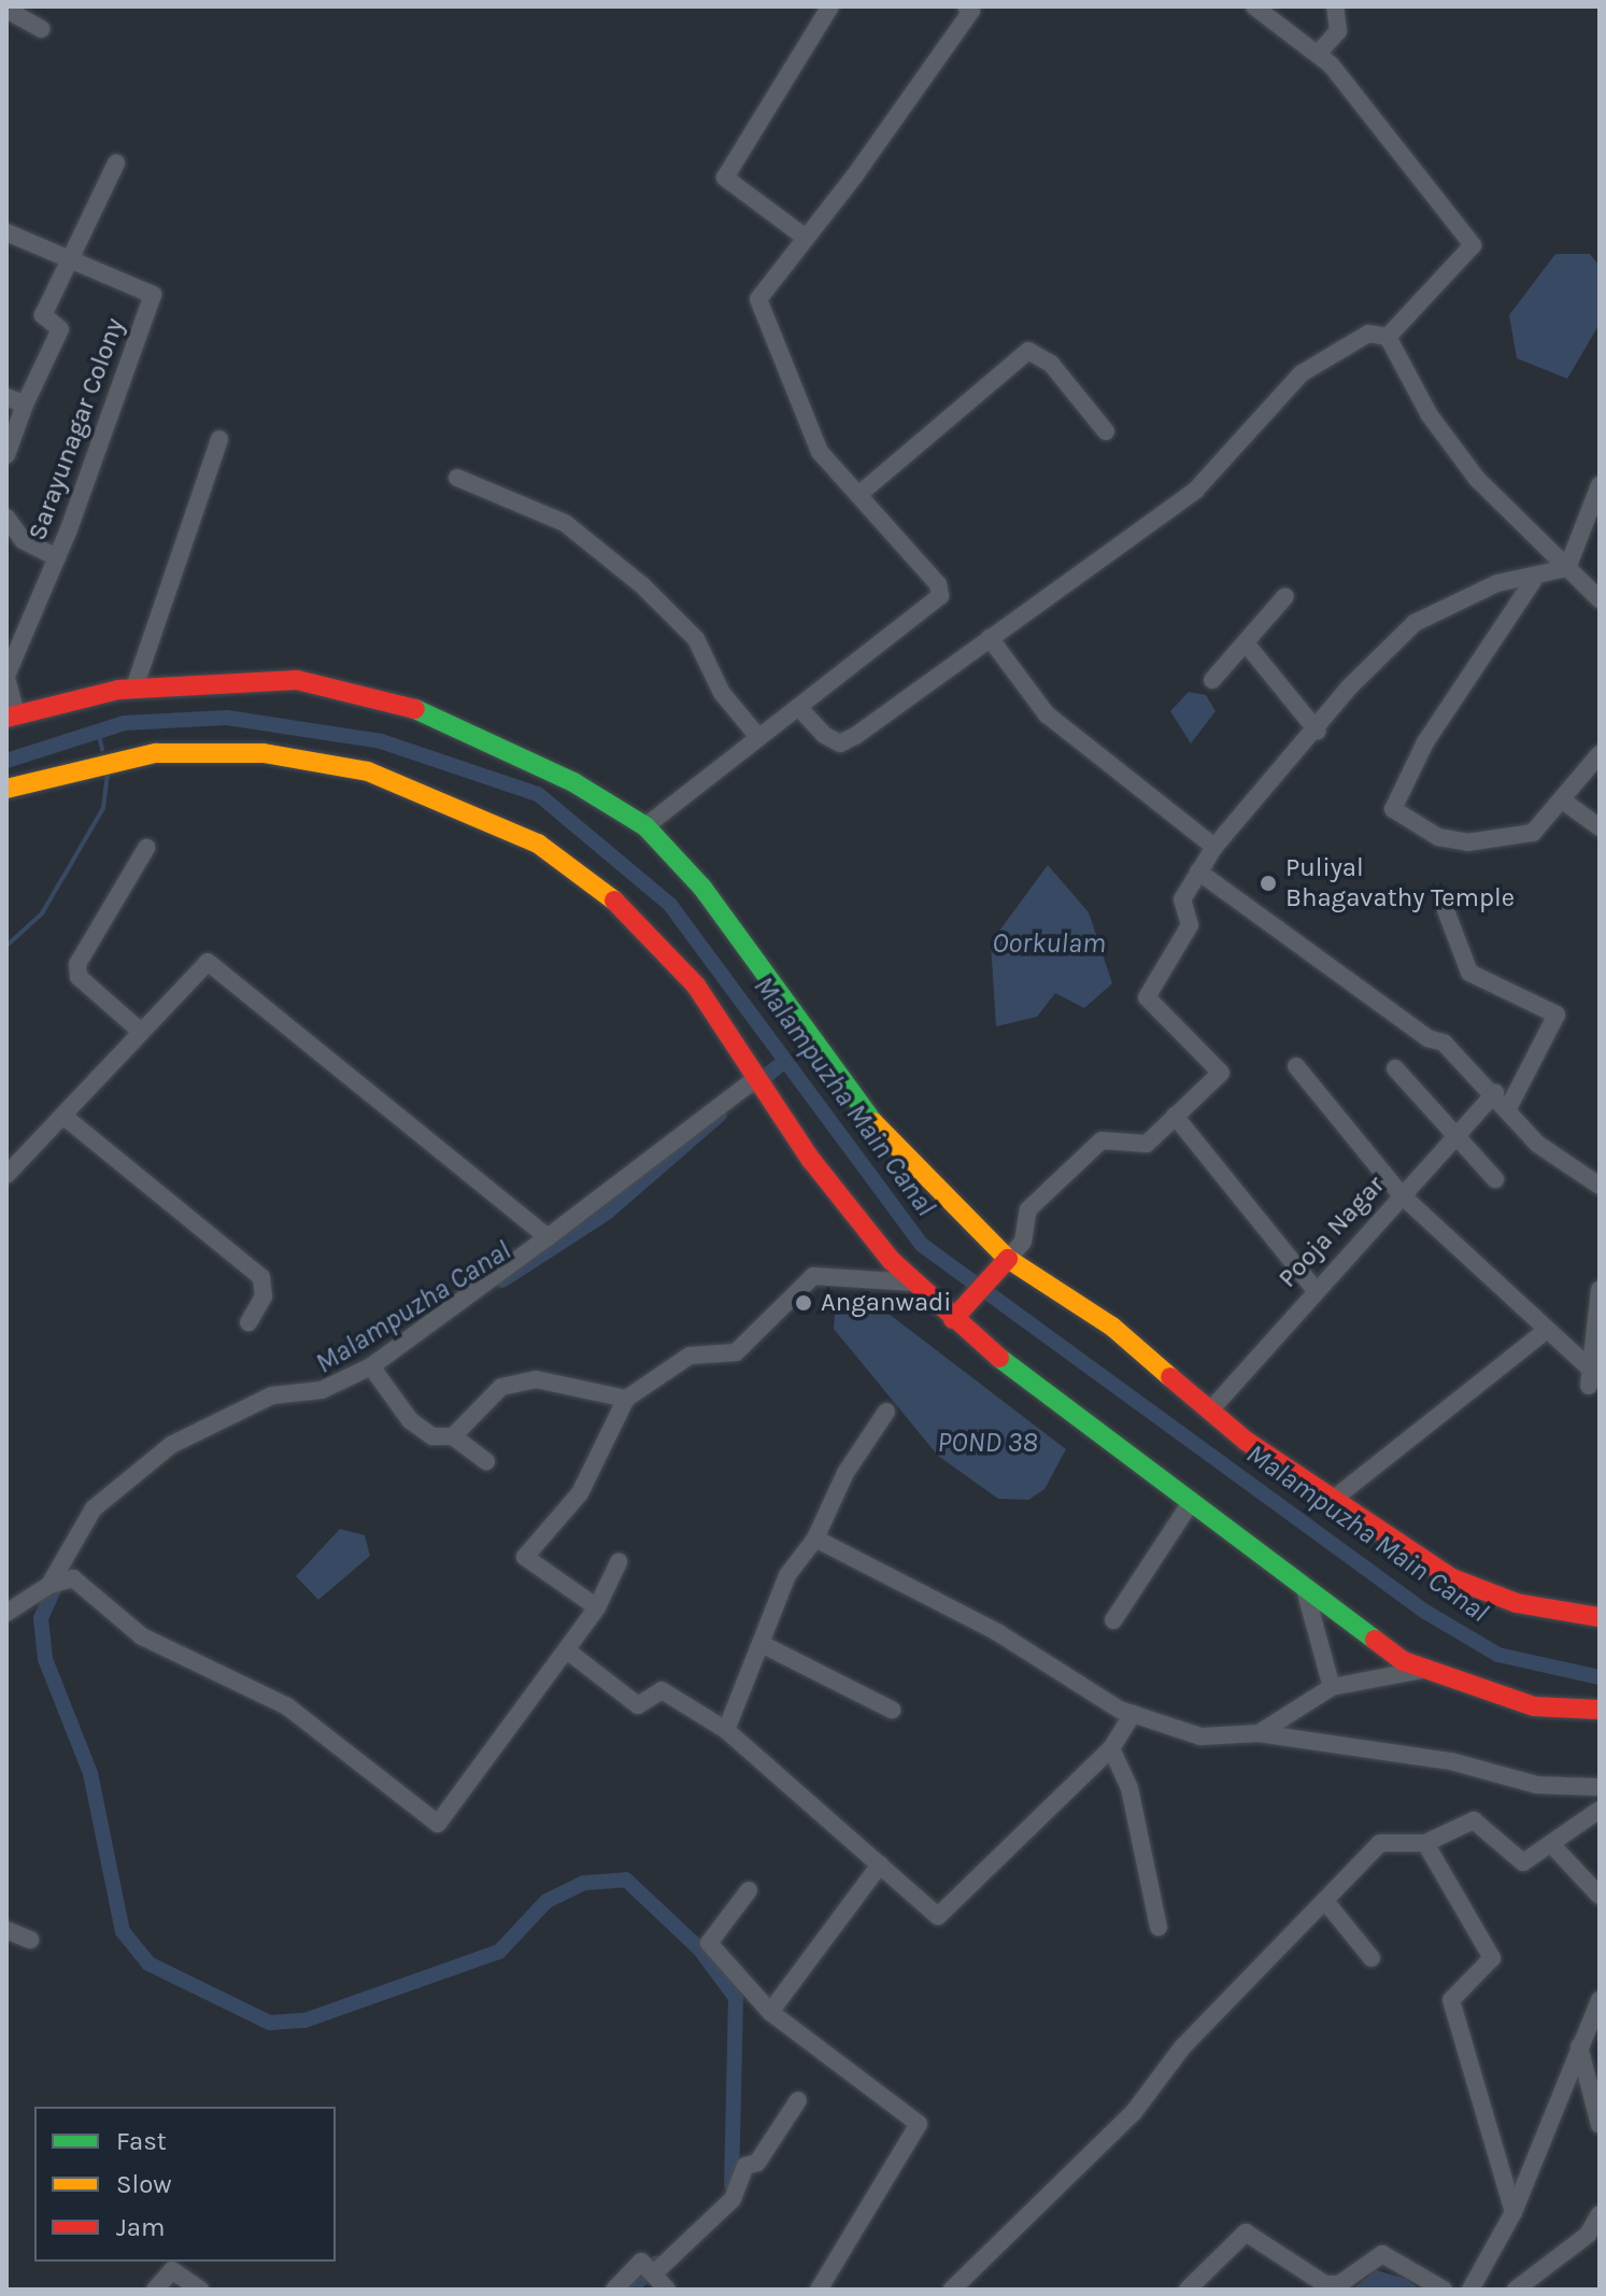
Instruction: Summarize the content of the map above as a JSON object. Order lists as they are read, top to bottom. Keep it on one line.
{"streets":{"street":["Sarayunagar Colony","Pooja Nagar"]},"water":["Oorkulam","Malampuzha Main Canal","Malampuzha Canal","POND 38"],"places":["Puliyal Bhagavathy Temple","Anganwadi"],"legend":["Fast","Slow","Jam"]}
